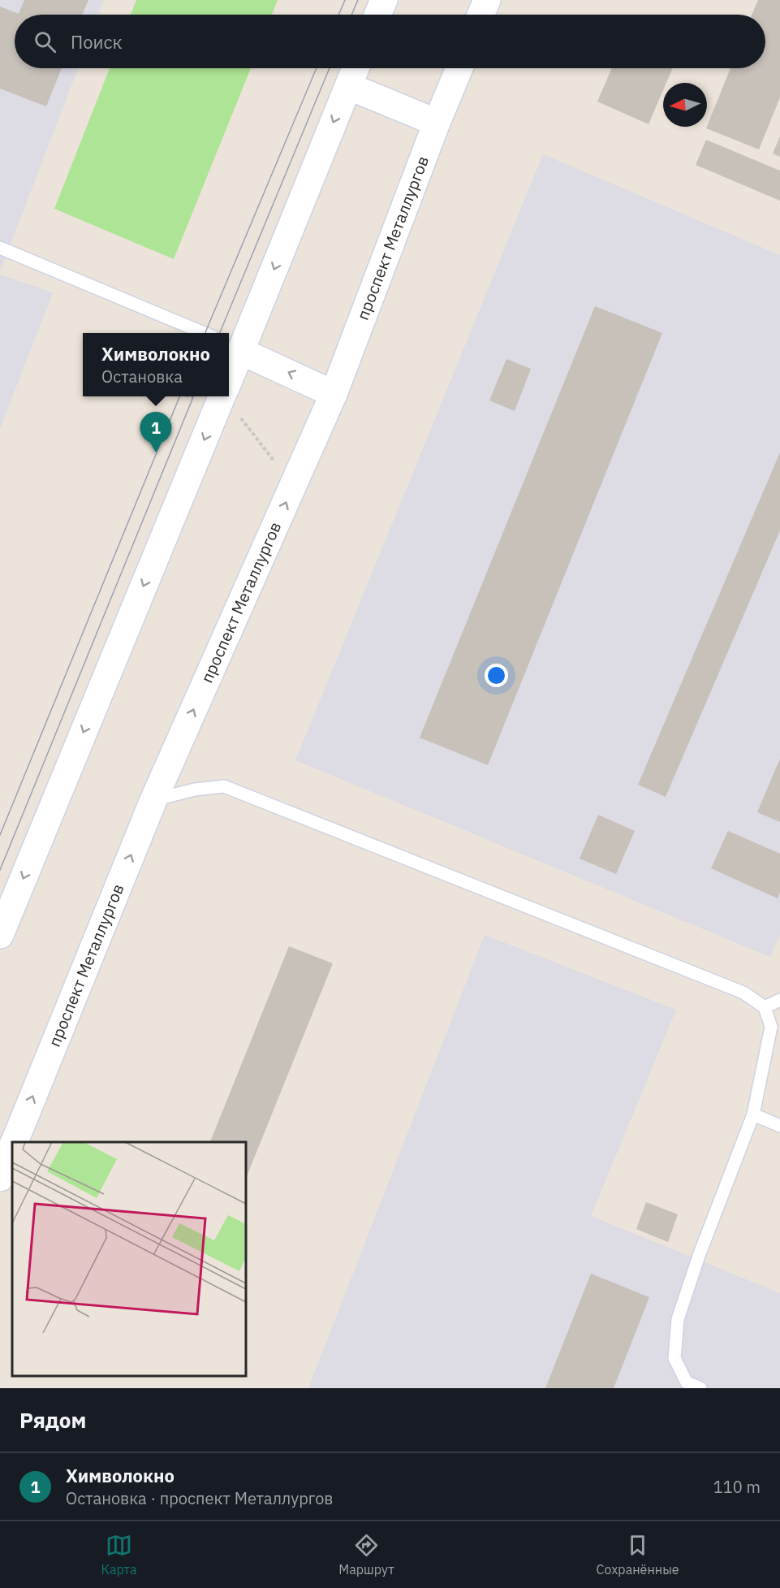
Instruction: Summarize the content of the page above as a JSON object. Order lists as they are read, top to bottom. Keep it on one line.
{"streets":{"street":["проспект Металлургов"]},"north":"left","page":{"search":"Поиск","popup":["Химволокно","Остановка"],"pins":"1","heading":"Рядом","list":[{"mark":"1","name":"Химволокно","note":"Остановка · проспект Металлургов","value":"110 m"}],"nav":["Карта","Маршрут","Сохранённые"]}}
